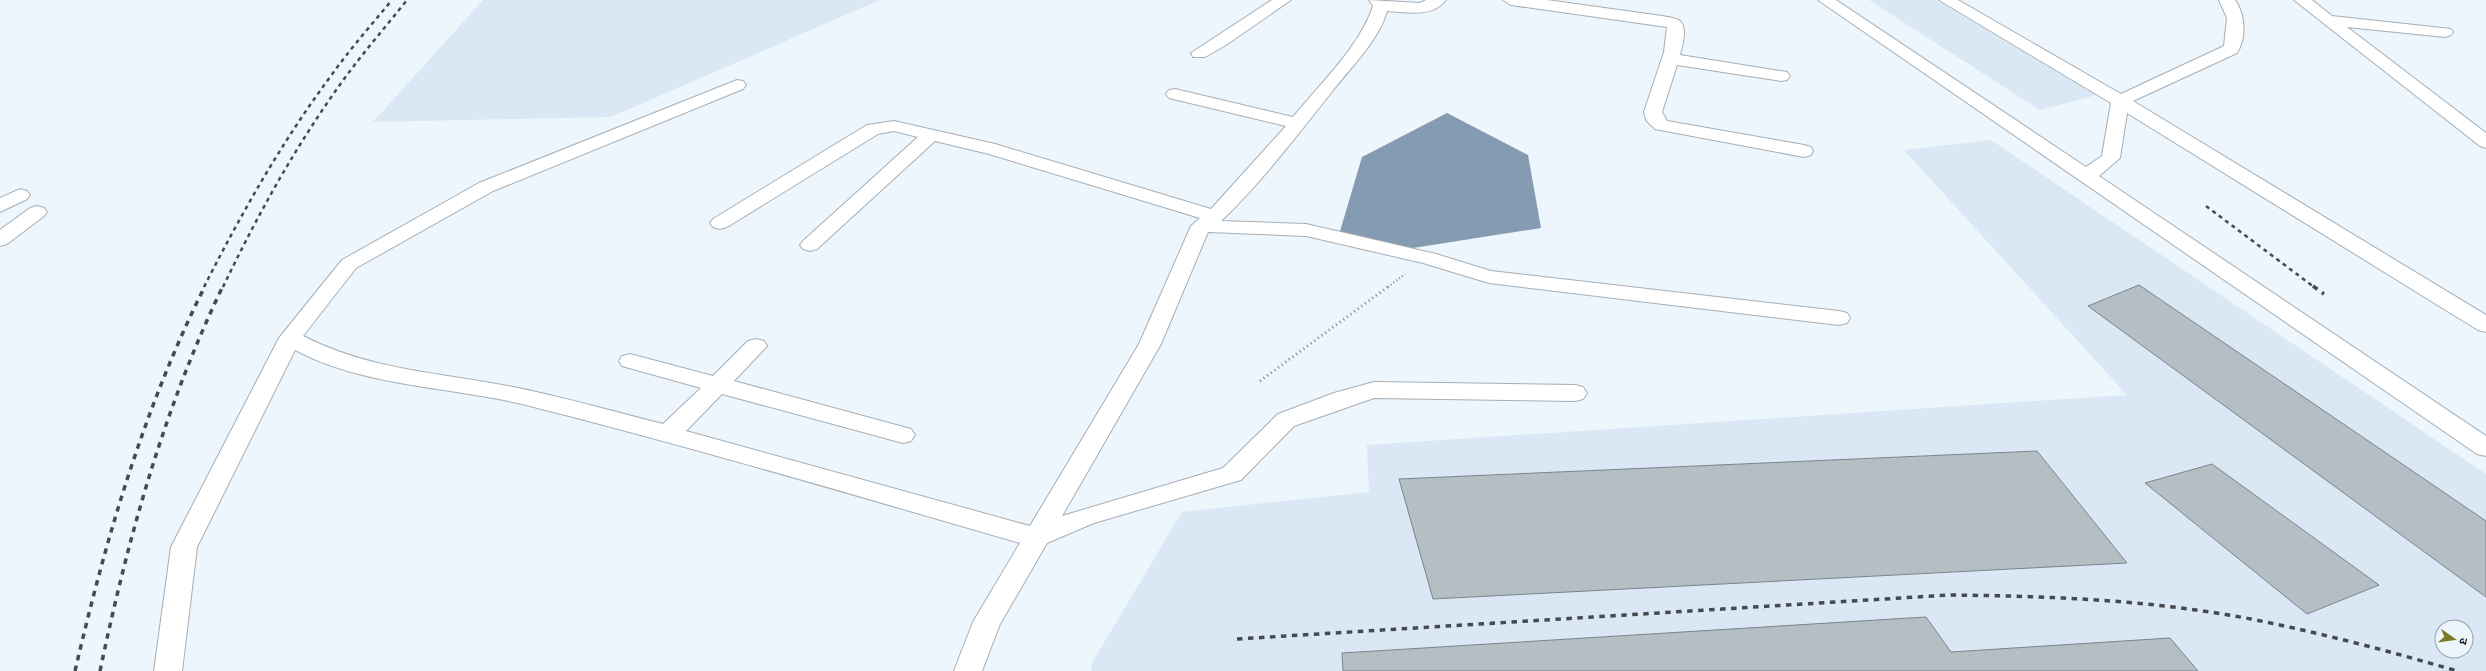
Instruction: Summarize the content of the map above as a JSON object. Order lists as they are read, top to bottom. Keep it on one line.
{"north":"right"}
